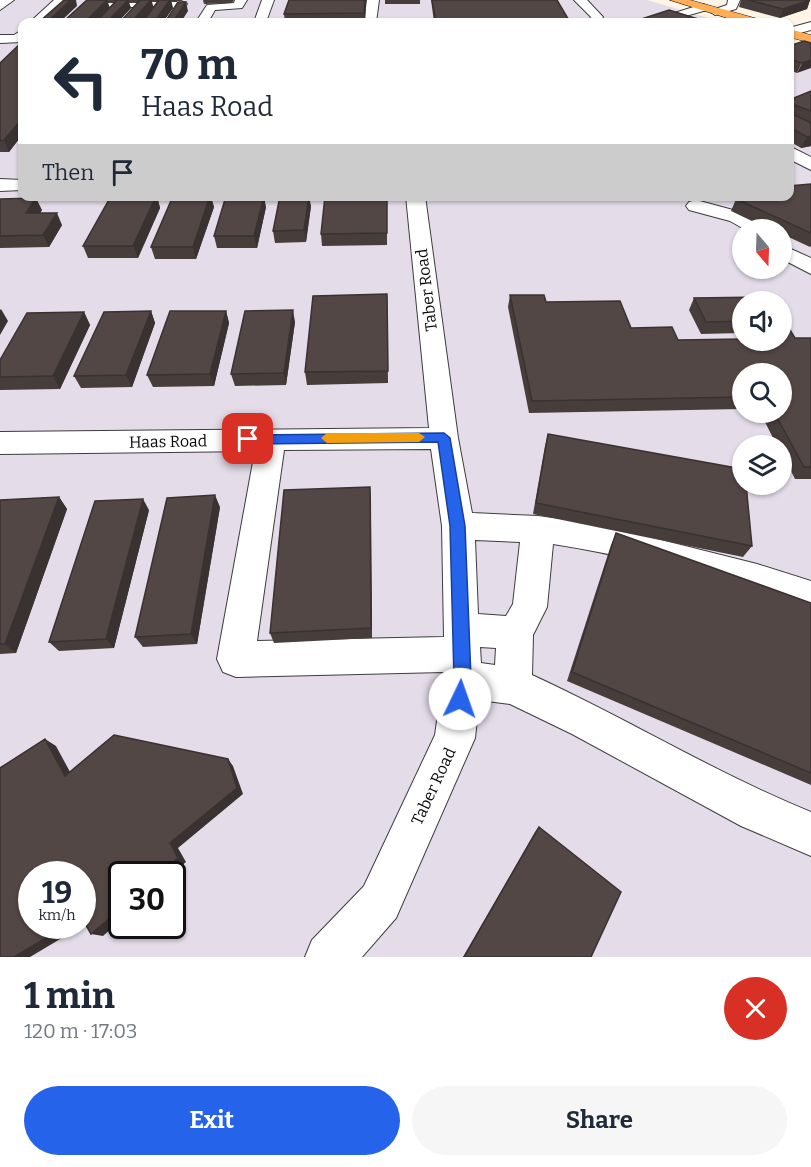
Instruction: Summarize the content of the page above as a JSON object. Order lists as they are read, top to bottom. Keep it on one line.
{"streets":{"street":["Taber Road","Haas Road"]},"crossings":[["Taber Road","Haas Road"]],"north":"bottom","page":{"turn":["70 m","Haas Road"],"then":"Then","speed":"19 km/h","limit":"30","heading":["1 min","120 m · 17:03"],"buttons":["Exit","Share"]}}
